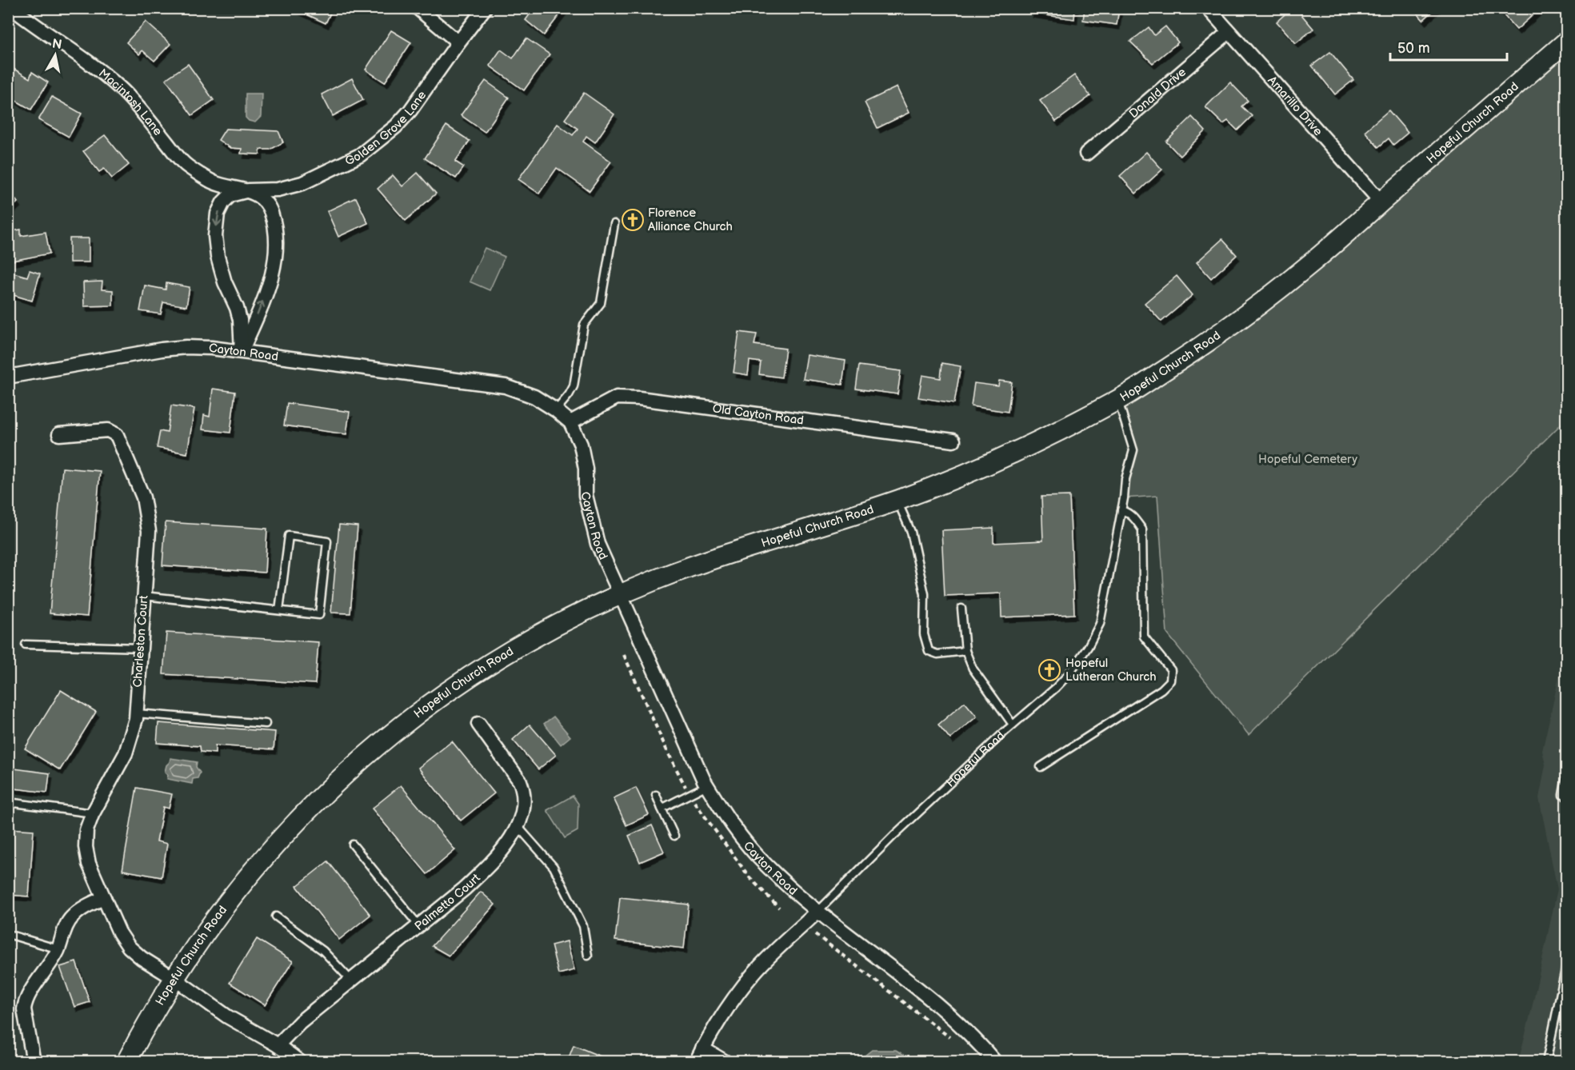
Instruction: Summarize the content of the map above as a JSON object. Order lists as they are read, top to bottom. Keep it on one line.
{"streets":{"main road":["Hopeful Church Road"],"street":["Donald Drive","Macintosh Lane","Amarillo Drive","Golden Grove Lane","Cayton Road","Old Cayton Road","Charleston Court","Hopeful Road","Palmetto Court"]},"crossings":[["Donald Drive","Amarillo Drive"],["Macintosh Lane","Golden Grove Lane"],["Macintosh Lane","Cayton Road"],["Amarillo Drive","Hopeful Church Road"],["Hopeful Church Road","Cayton Road"],["Hopeful Church Road","Charleston Court"],["Hopeful Church Road","Hopeful Road"],["Cayton Road","Old Cayton Road"],["Cayton Road","Hopeful Road"]],"parks":["Hopeful Cemetery"],"places":{"church":["Florence Alliance Church","Hopeful Lutheran Church"]},"scale_bar":"50 m","north":"top"}
